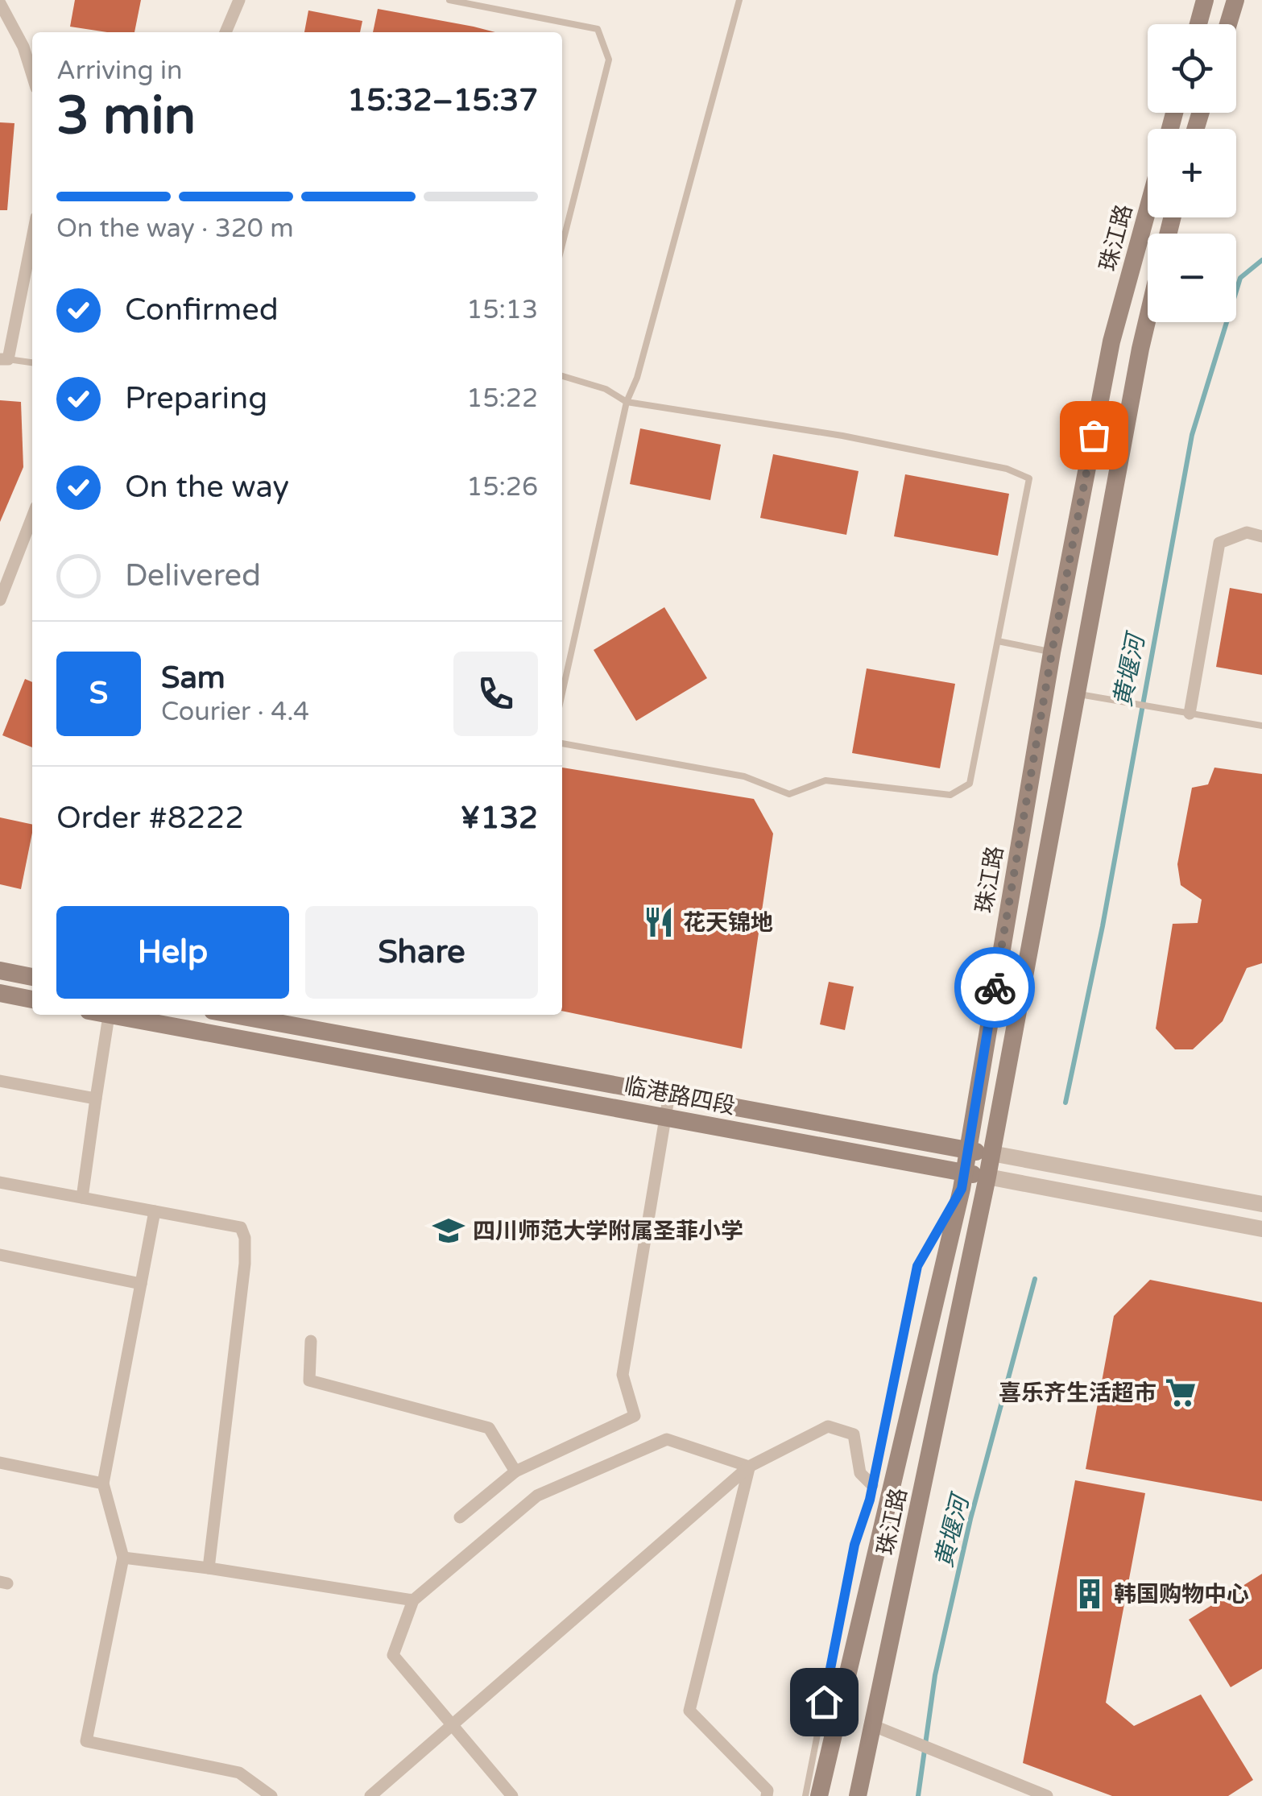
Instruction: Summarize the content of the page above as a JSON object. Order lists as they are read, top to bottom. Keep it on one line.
{"streets":{"main road":["珠江路","临港路四段"]},"crossings":[["珠江路","临港路四段"]],"water":["黄堰河"],"places":{"restaurant":["花天锦地"],"school or university":["四川师范大学附属圣菲小学"],"supermarket":["喜乐齐生活超市"],"building":["韩国购物中心"]},"page":{"map_buttons":["+","−"],"heading":["3 min","Arriving in","15:32–15:37"],"panel":["Sam","Courier · 4.4","Order #8222","¥132"],"bar":"On the way · 320 m","list":[["Confirmed","15:13"],["Preparing","15:22"],["On the way","15:26"],"Delivered"],"round":"S","buttons":["Help","Share"]}}
